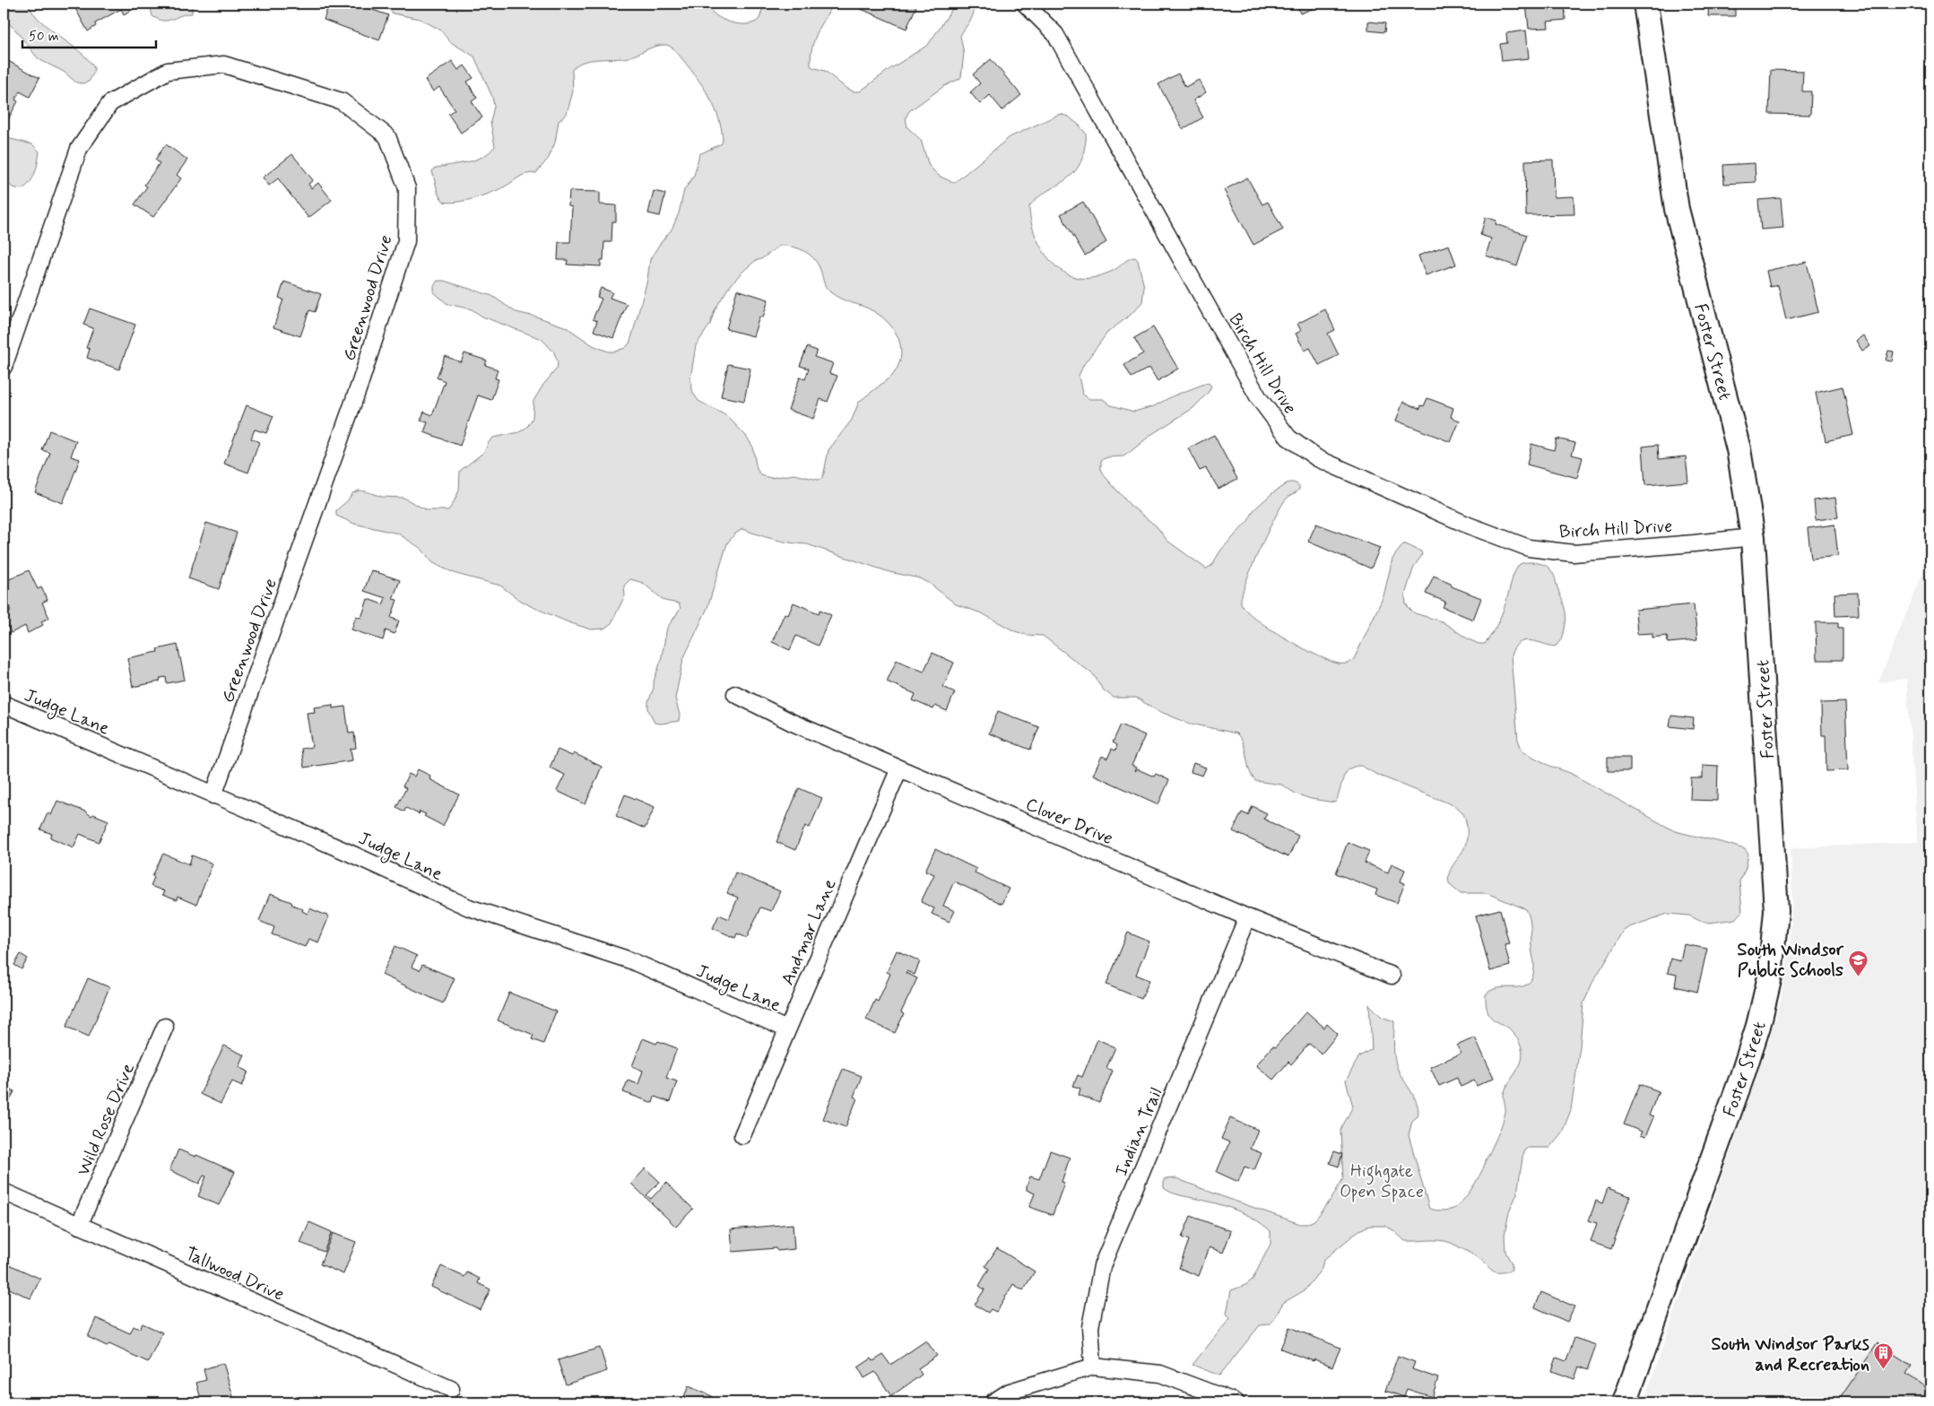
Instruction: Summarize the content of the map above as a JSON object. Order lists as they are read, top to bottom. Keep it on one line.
{"streets":{"street":["Greenwood Drive","Foster Street","Birch Hill Drive","Judge Lane","Clover Drive","Andmar Lane","Wild Rose Drive","Indian Trail","Tallwood Drive"]},"crossings":[["Greenwood Drive","Judge Lane"],["Foster Street","Birch Hill Drive"],["Judge Lane","Andmar Lane"],["Clover Drive","Andmar Lane"],["Clover Drive","Indian Trail"],["Wild Rose Drive","Tallwood Drive"]],"parks":["Highgate Open Space"],"places":{"school or university":["South Windsor Public Schools"],"building":["South Windsor Parks and Recreation"]},"scale_bar":"50 m"}
